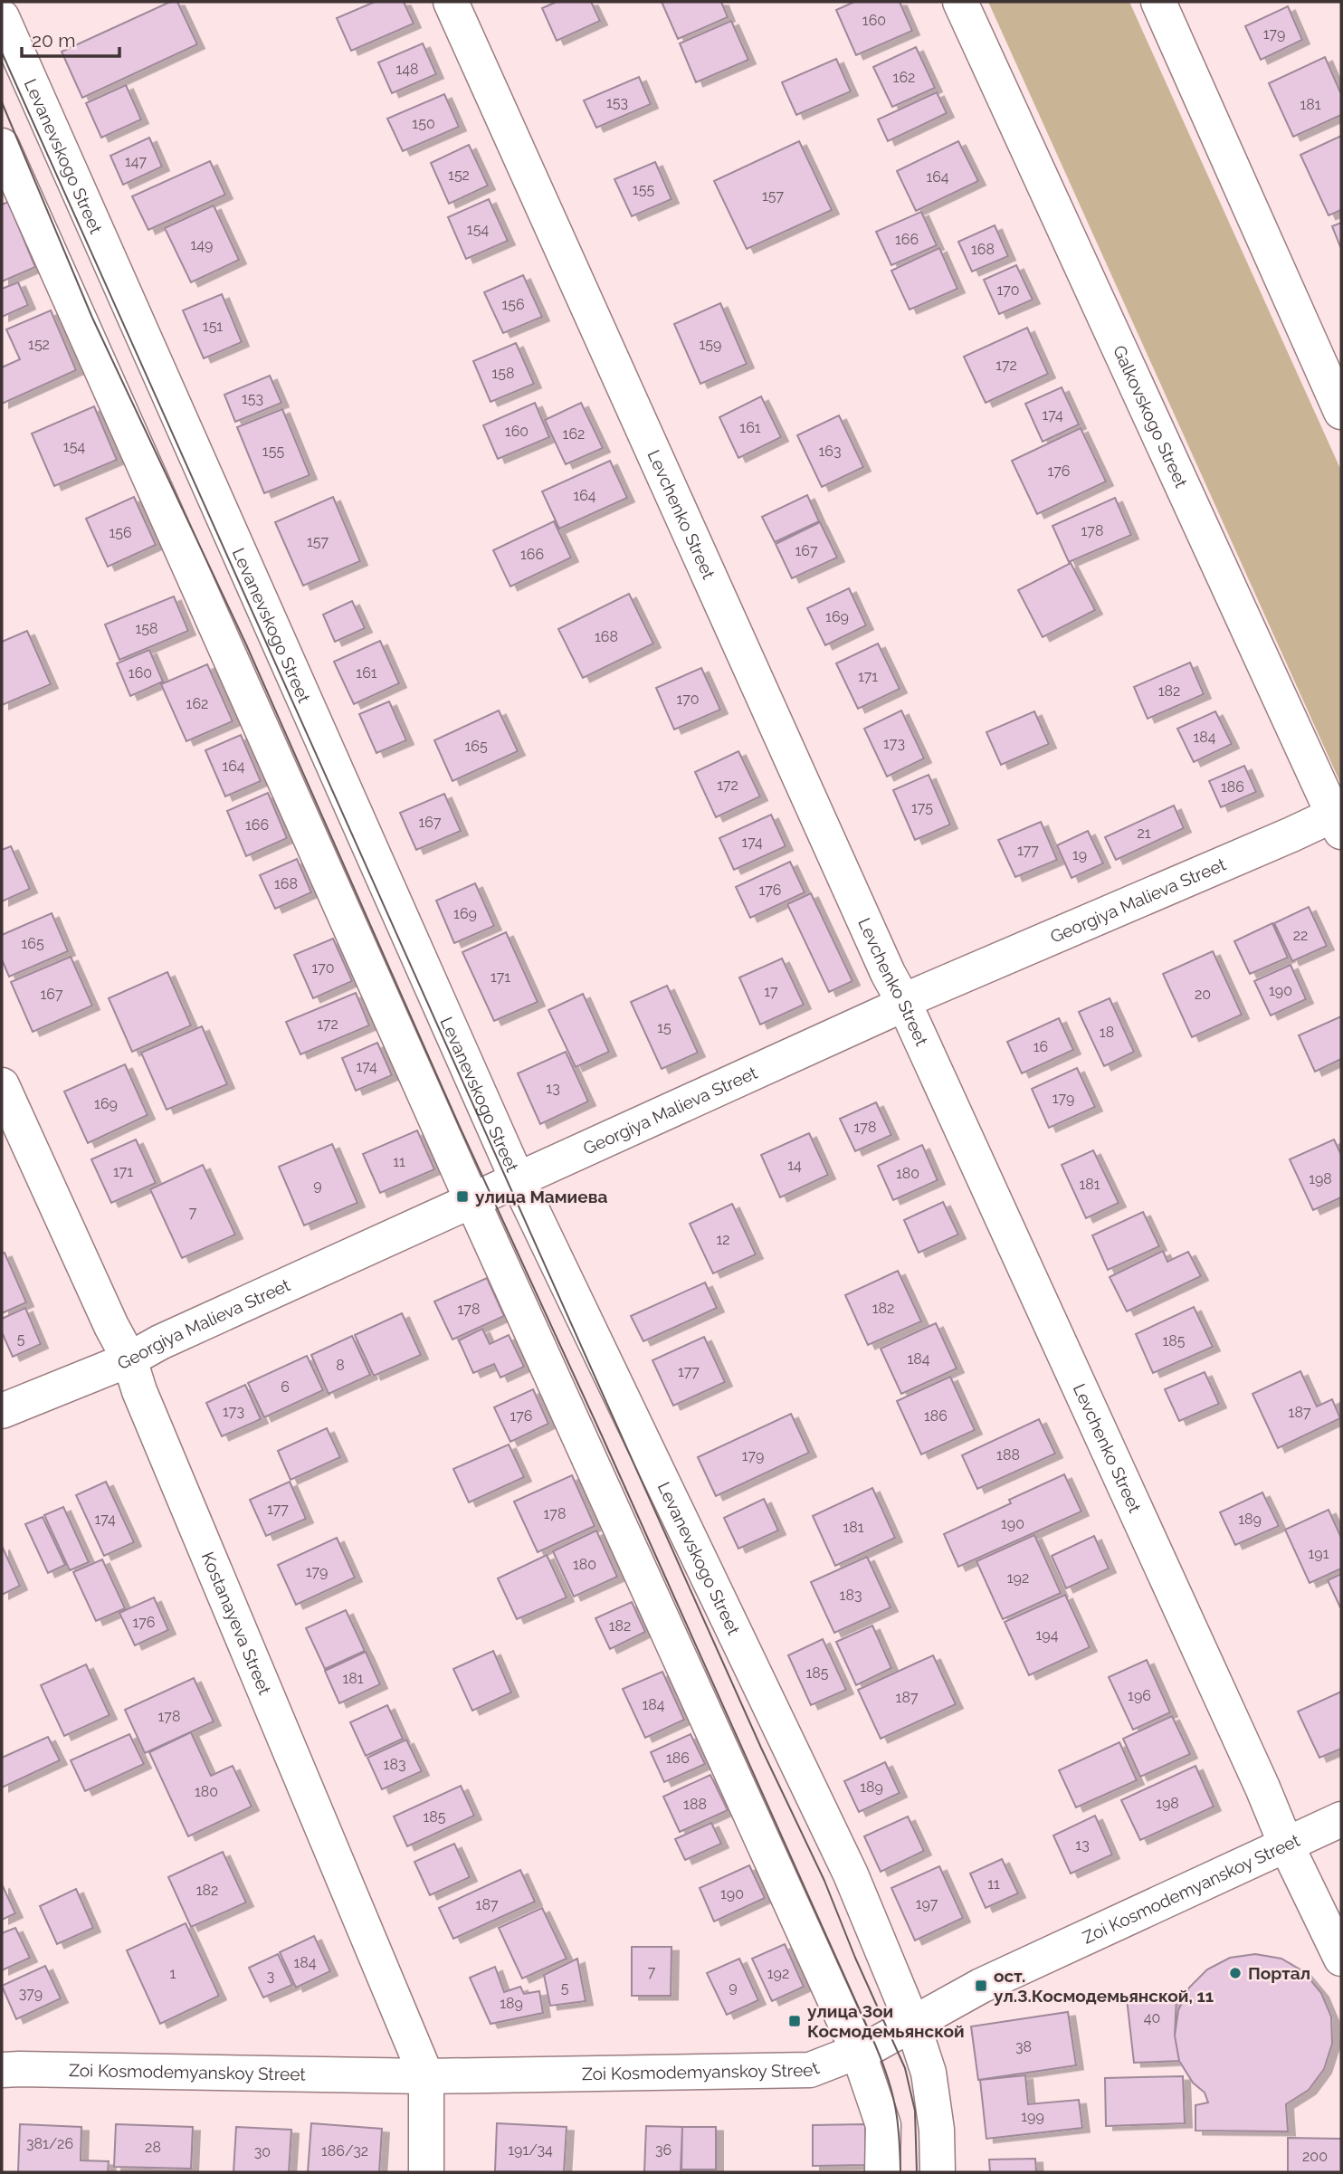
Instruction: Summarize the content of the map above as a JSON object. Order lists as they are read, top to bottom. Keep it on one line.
{"streets":{"street":["Levanevskogo Street","Galkovskogo Street","Levchenko Street","Georgiya Malieva Street","Kostanayeva Street","Zoi Kosmodemyanskoy Street"]},"crossings":[["Levanevskogo Street","Georgiya Malieva Street"],["Levanevskogo Street","Zoi Kosmodemyanskoy Street"],["Galkovskogo Street","Georgiya Malieva Street"],["Levchenko Street","Georgiya Malieva Street"],["Levchenko Street","Zoi Kosmodemyanskoy Street"],["Georgiya Malieva Street","Kostanayeva Street"],["Kostanayeva Street","Zoi Kosmodemyanskoy Street"]],"places":{"transit":["улица Мамиева","ост. ул.З.Космодемьянской, 11","улица Зои Космодемьянской"],"other":["Портал"]},"house_numbers":["160","179","148","162","153","181","150","147","152","164","155","157","154","166","149","168","170","156","151","152","159","172","158","153","174","161","160","162","154","155","163","176","164","178","156","157","167","166","169","158","168","160","161","171","182","170","162","184","173","165","164","172","186","175","167","166","21","174","177","19","168","176","169","22","165","170","171","190","17","167","20","172","15","18","16","174","13","179","169","178","11","14","171","180","198","181","9","7","12","182","178","5","185","184","8","177","6","173","187","176","186","188","179","177","178","174","189","190","181","191","180","179","192","183","176","182","194","185","181","196","187","184","178","186","183","189","180","198","188","185","13","11","182","190","197","187","184","7","1","192","3","9","5","379","189","40","38","199","381/26","28","191/34","36","186/32","30","200"],"scale_bar":"20 m"}
